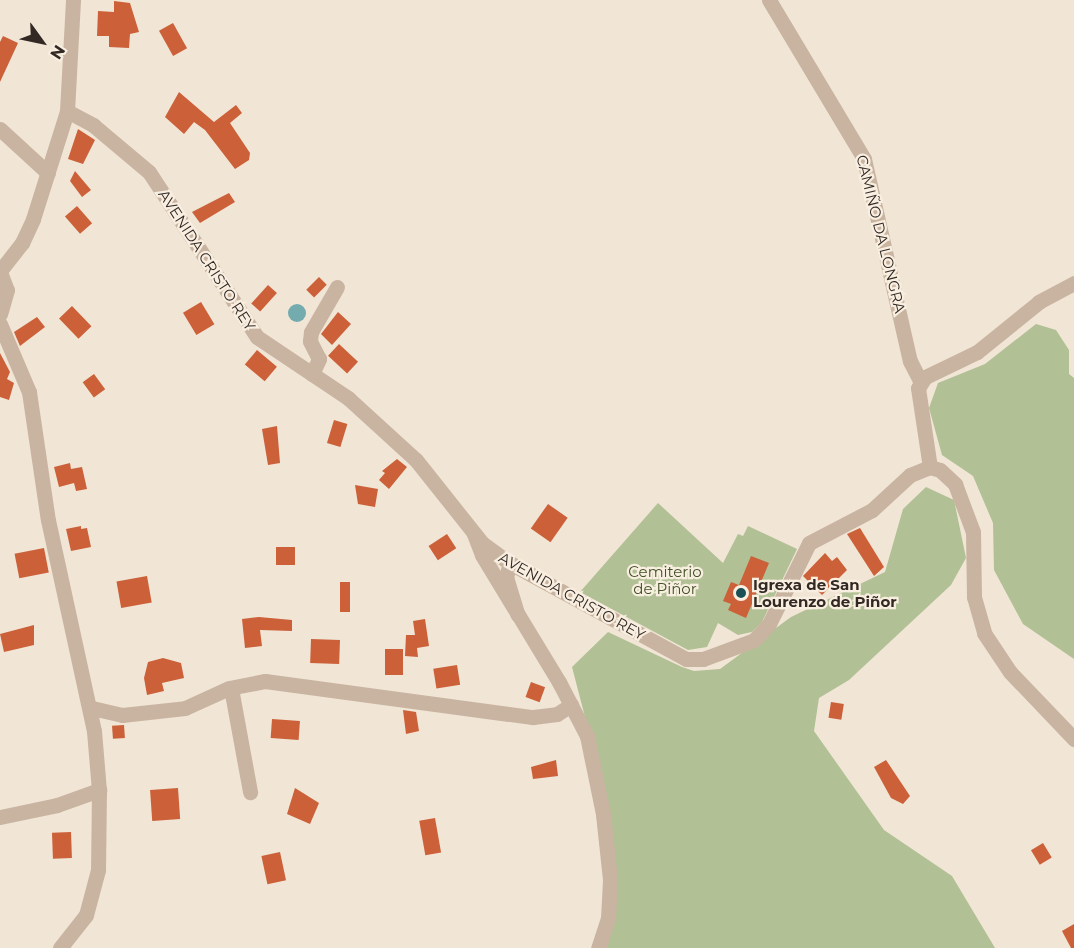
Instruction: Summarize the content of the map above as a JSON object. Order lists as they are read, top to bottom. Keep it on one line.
{"streets":{"street":["CAMIÑO DA LONGRA","AVENIDA CRISTO REY"]},"crossings":[["CAMIÑO DA LONGRA","AVENIDA CRISTO REY"]],"parks":["Cemiterio de Piñor"],"places":["Igrexa de San Lourenzo de Piñor"],"north":"bottom right"}
